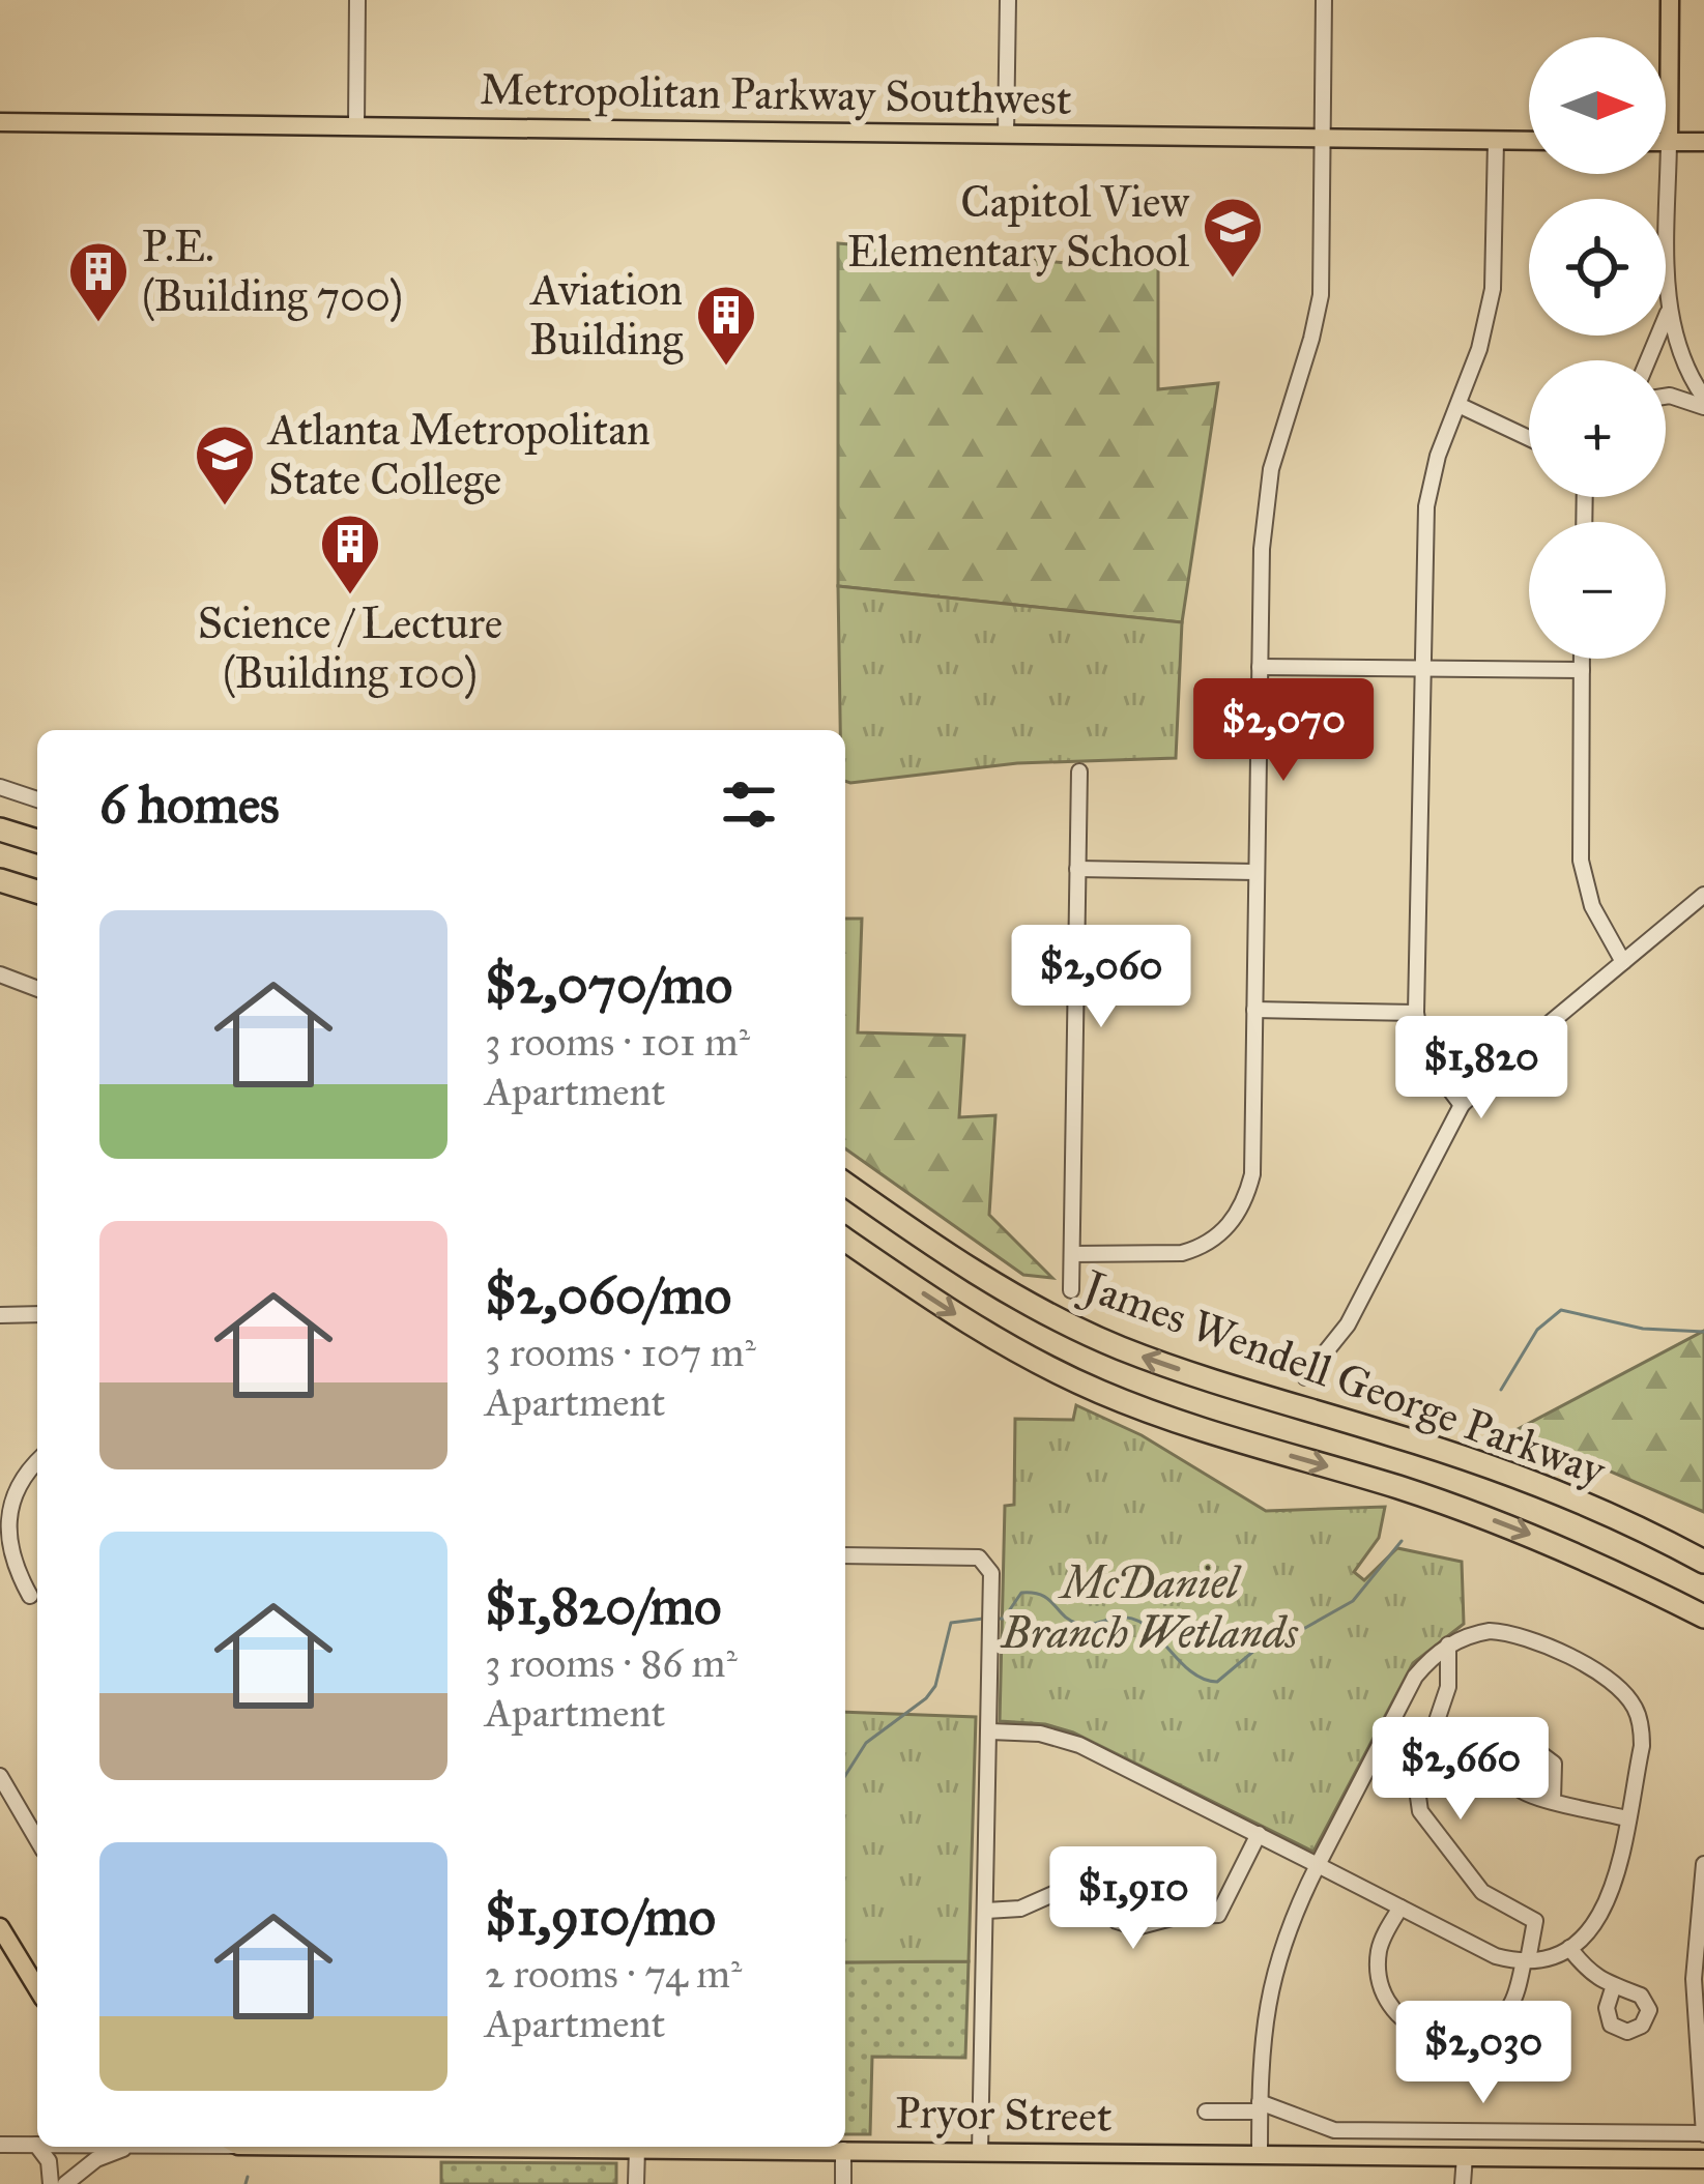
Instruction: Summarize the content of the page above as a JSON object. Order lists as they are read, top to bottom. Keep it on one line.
{"streets":{"highway":["James Wendell George Parkway"],"main road":["Metropolitan Parkway Southwest","Pryor Street"]},"parks":["McDaniel Branch Wetlands"],"places":{"school or university":["Capitol View Elementary School","Atlanta Metropolitan State College"],"building":["P.E. (Building 700)","Aviation Building","Science / Lecture (Building 100)"]},"north":"right","page":{"map_buttons":["+","−"],"price":["$2,070","$2,060","$1,820","$2,660","$1,910","$2,030"],"heading":"6 homes","list":[{"name":"$2,070/mo","note":"3 rooms · 101 m² · Apartment"},{"name":"$2,060/mo","note":"3 rooms · 107 m² · Apartment"},{"name":"$1,820/mo","note":"3 rooms · 86 m² · Apartment"},{"name":"$1,910/mo","note":"2 rooms · 74 m² · Apartment"}]}}
